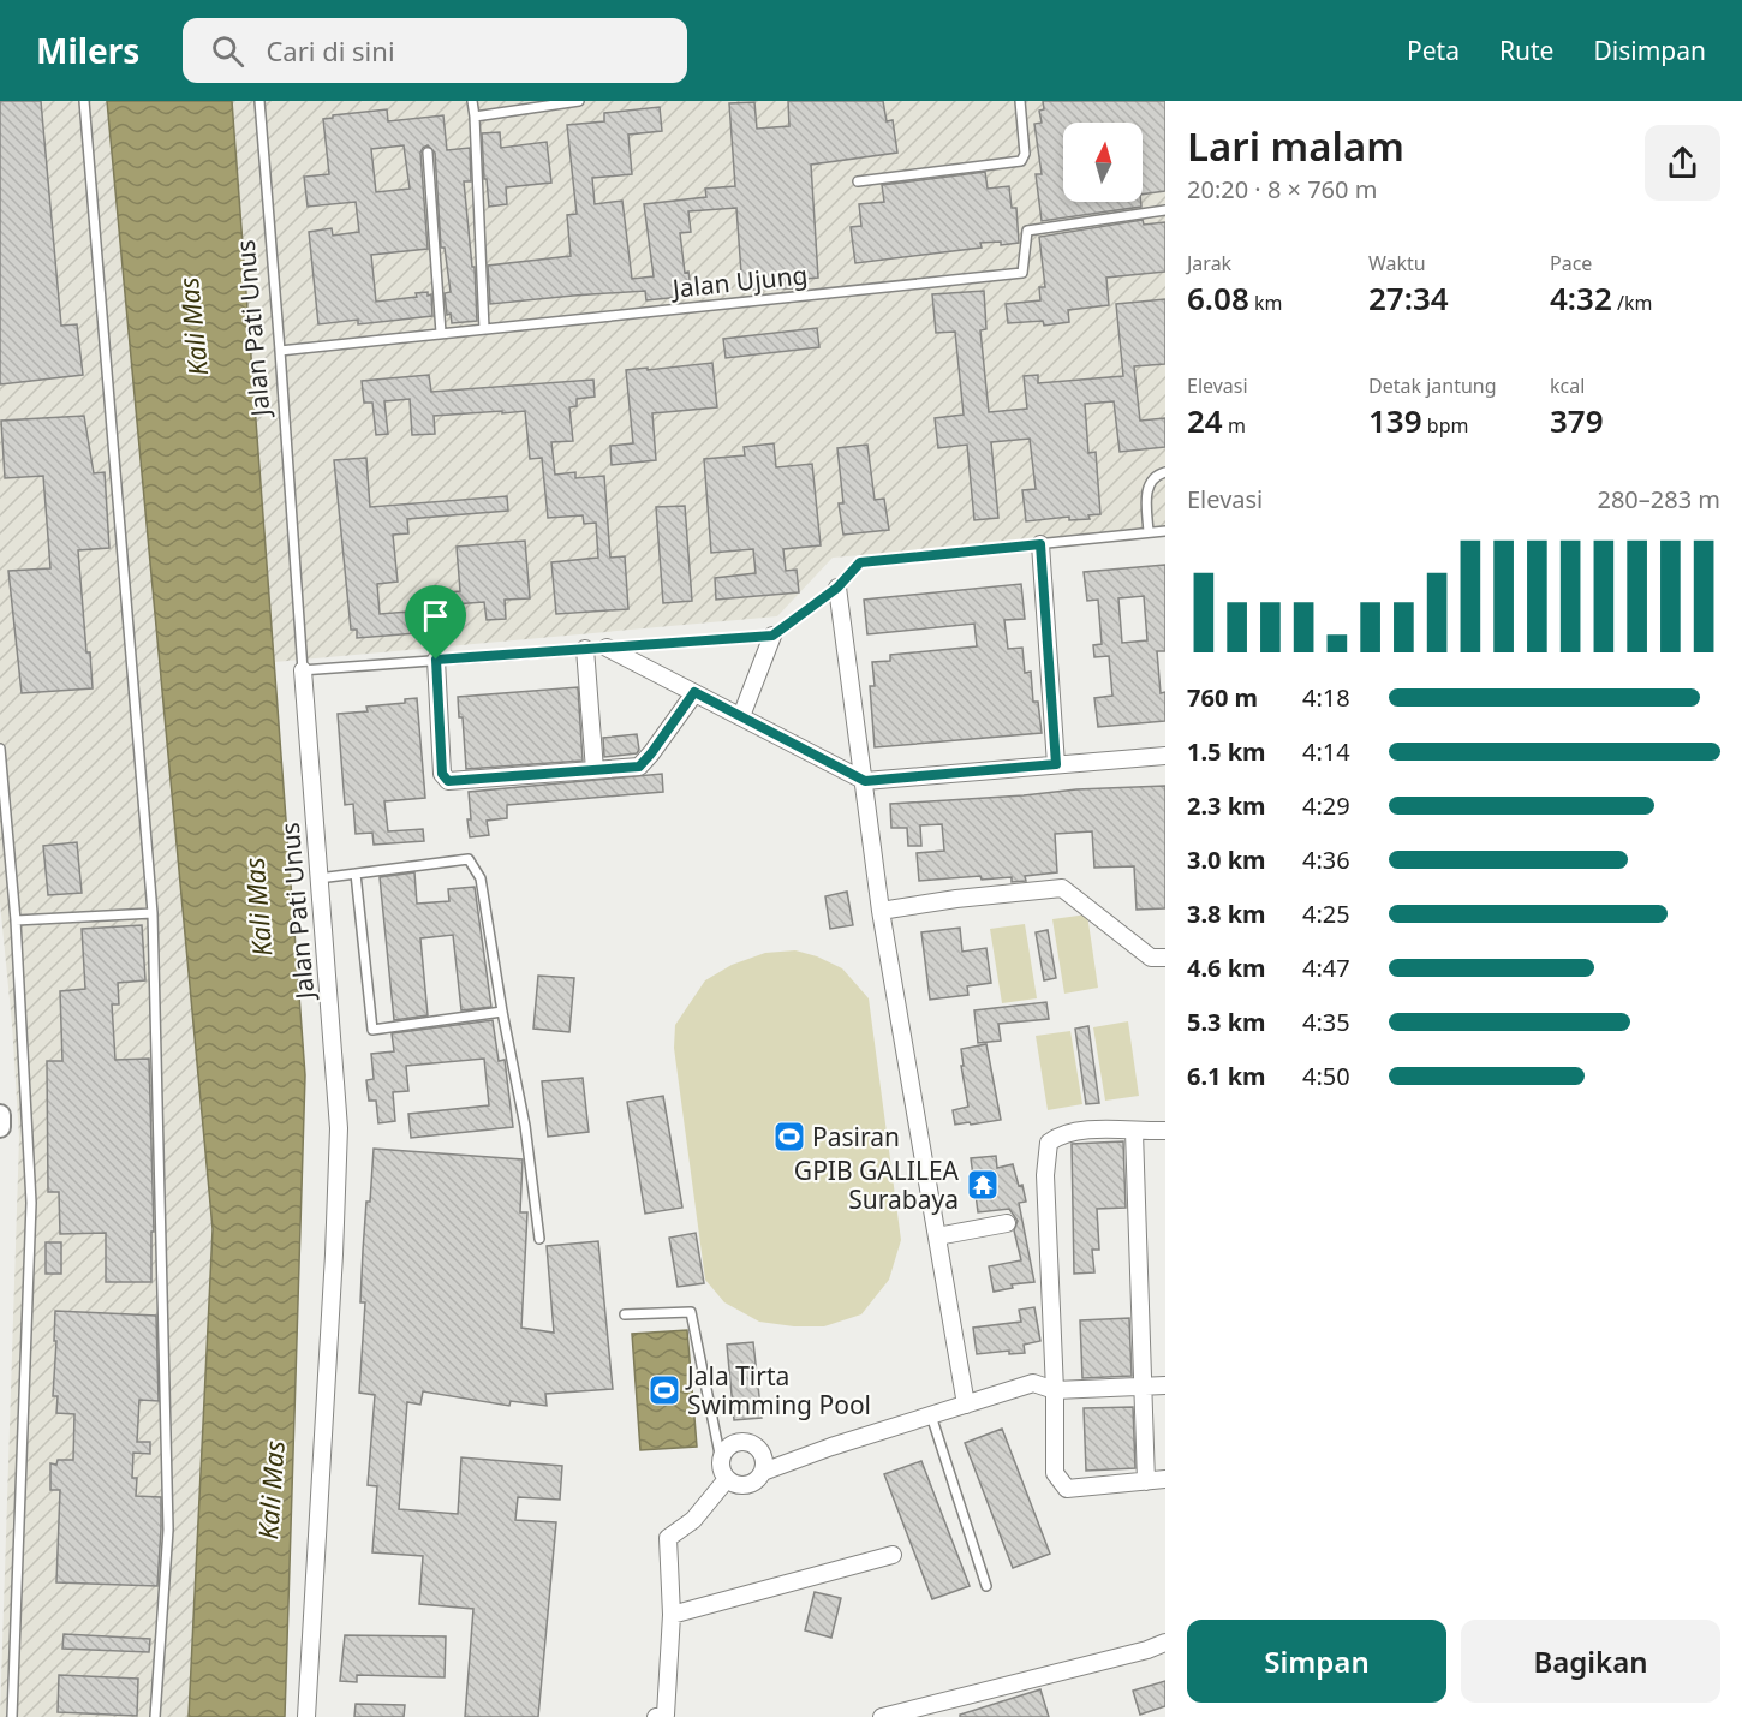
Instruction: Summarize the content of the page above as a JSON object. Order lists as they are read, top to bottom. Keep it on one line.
{"streets":{"street":["Jalan Pati Unus"],"lane":["Jalan Ujung"]},"crossings":[["Jalan Ujung","Jalan Pati Unus"]],"water":["Kali Mas"],"places":{"sports":["Pasiran","Jala Tirta Swimming Pool"],"temple":["GPIB GALILEA Surabaya"]},"north":"top","page":{"header":"Milers","search":"Cari di sini","nav":["Peta","Rute","Disimpan"],"heading":["Lari malam","20:20 · 8 × 760 m"],"stats":[["Jarak","6.08 km"],["Waktu","27:34"],["Pace","4:32 /km"],["Elevasi","24 m"],["Detak jantung","139 bpm"],["kcal","379"]],"chart":["Elevasi","280–283 m"],"list":[{"name":"760 m","note":"4:18"},{"name":"1.5 km","note":"4:14"},{"name":"2.3 km","note":"4:29"},{"name":"3.0 km","note":"4:36"},{"name":"3.8 km","note":"4:25"},{"name":"4.6 km","note":"4:47"},{"name":"5.3 km","note":"4:35"},{"name":"6.1 km","note":"4:50"}],"buttons":["Simpan","Bagikan"]}}
